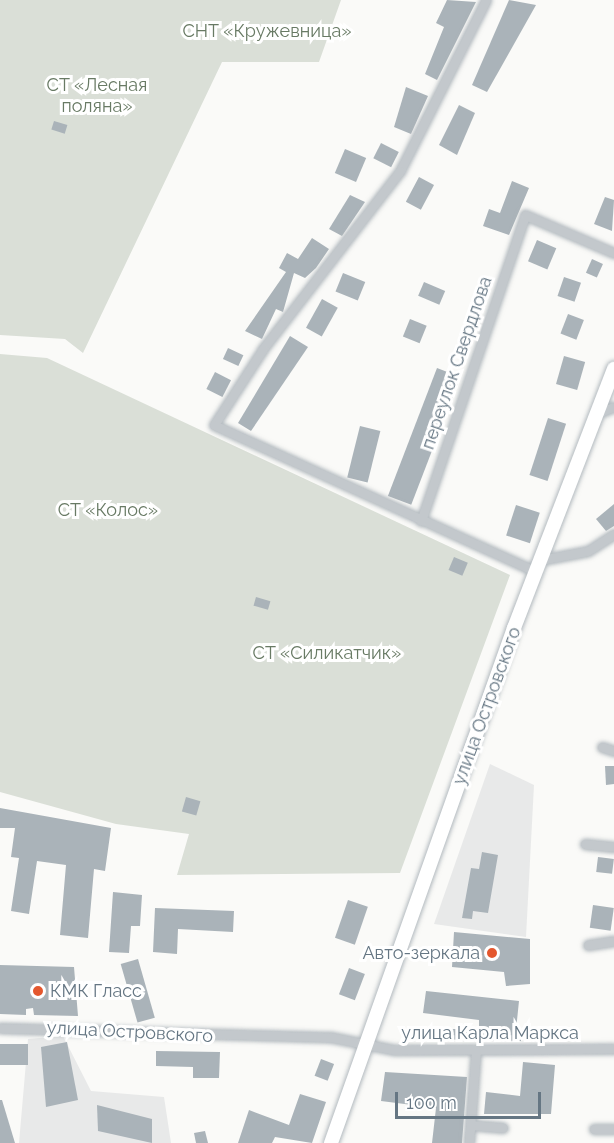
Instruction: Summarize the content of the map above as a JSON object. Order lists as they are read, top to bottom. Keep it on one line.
{"streets":{"street":["переулок Свердлова","улица Островского","улица Карла Маркса"]},"crossings":[["улица Островского","улица Карла Маркса"]],"parks":["СНТ «Кружевница»","СТ «Лесная поляна»","СТ «Колос»","СТ «Силикатчик»"],"places":["Авто-зеркала","КМК Гласс"],"scale_bar":"100 m"}
